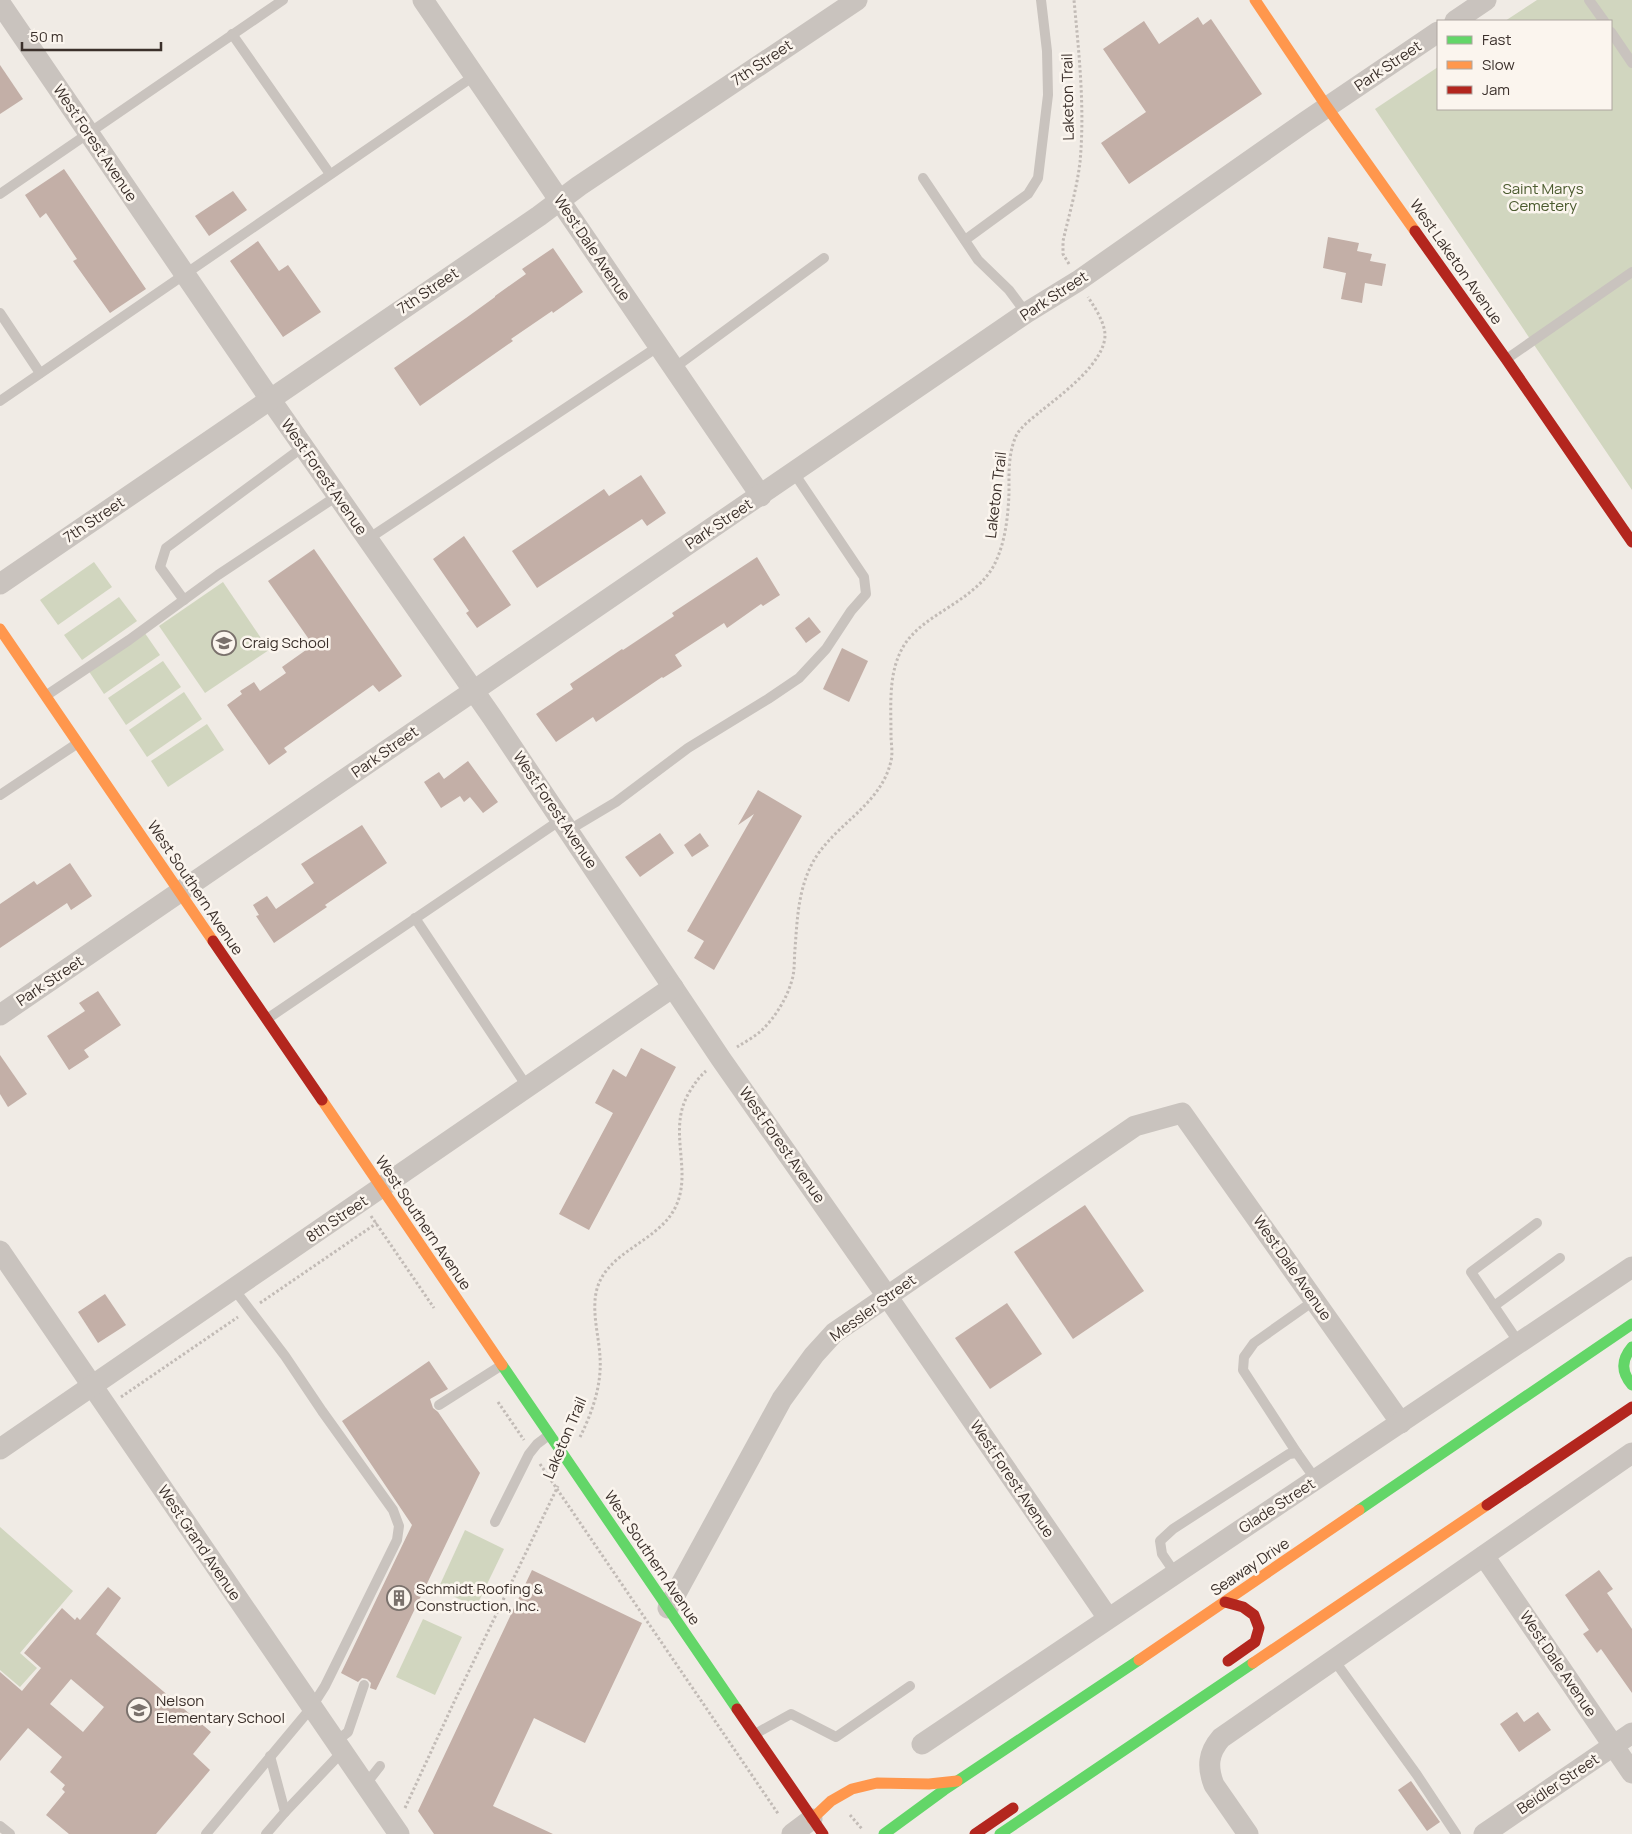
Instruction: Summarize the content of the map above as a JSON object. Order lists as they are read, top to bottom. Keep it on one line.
{"streets":{"main road":["West Laketon Avenue","West Southern Avenue","Seaway Drive"],"street":["7th Street","Park Street","West Forest Avenue","West Dale Avenue","8th Street","Messler Street","Glade Street","West Grand Avenue","Beidler Street"],"path":["Laketon Trail"]},"crossings":[["7th Street","West Forest Avenue"],["7th Street","West Dale Avenue"],["Park Street","Laketon Trail"],["Park Street","West Forest Avenue"],["Park Street","West Dale Avenue"],["Park Street","West Laketon Avenue"],["Park Street","West Southern Avenue"],["Laketon Trail","West Forest Avenue"],["Laketon Trail","West Southern Avenue"],["Laketon Trail","West Grand Avenue"],["West Forest Avenue","8th Street"],["West Forest Avenue","Messler Street"],["West Forest Avenue","Glade Street"],["West Dale Avenue","Messler Street"],["West Dale Avenue","Glade Street"],["West Dale Avenue","Beidler Street"],["West Southern Avenue","8th Street"],["West Southern Avenue","Messler Street"],["8th Street","West Grand Avenue"]],"parks":["Saint Marys Cemetery"],"places":{"school or university":["Craig School","Nelson Elementary School"],"building":["Schmidt Roofing & Construction, Inc."]},"legend":["Fast","Slow","Jam"],"scale_bar":"50 m"}
